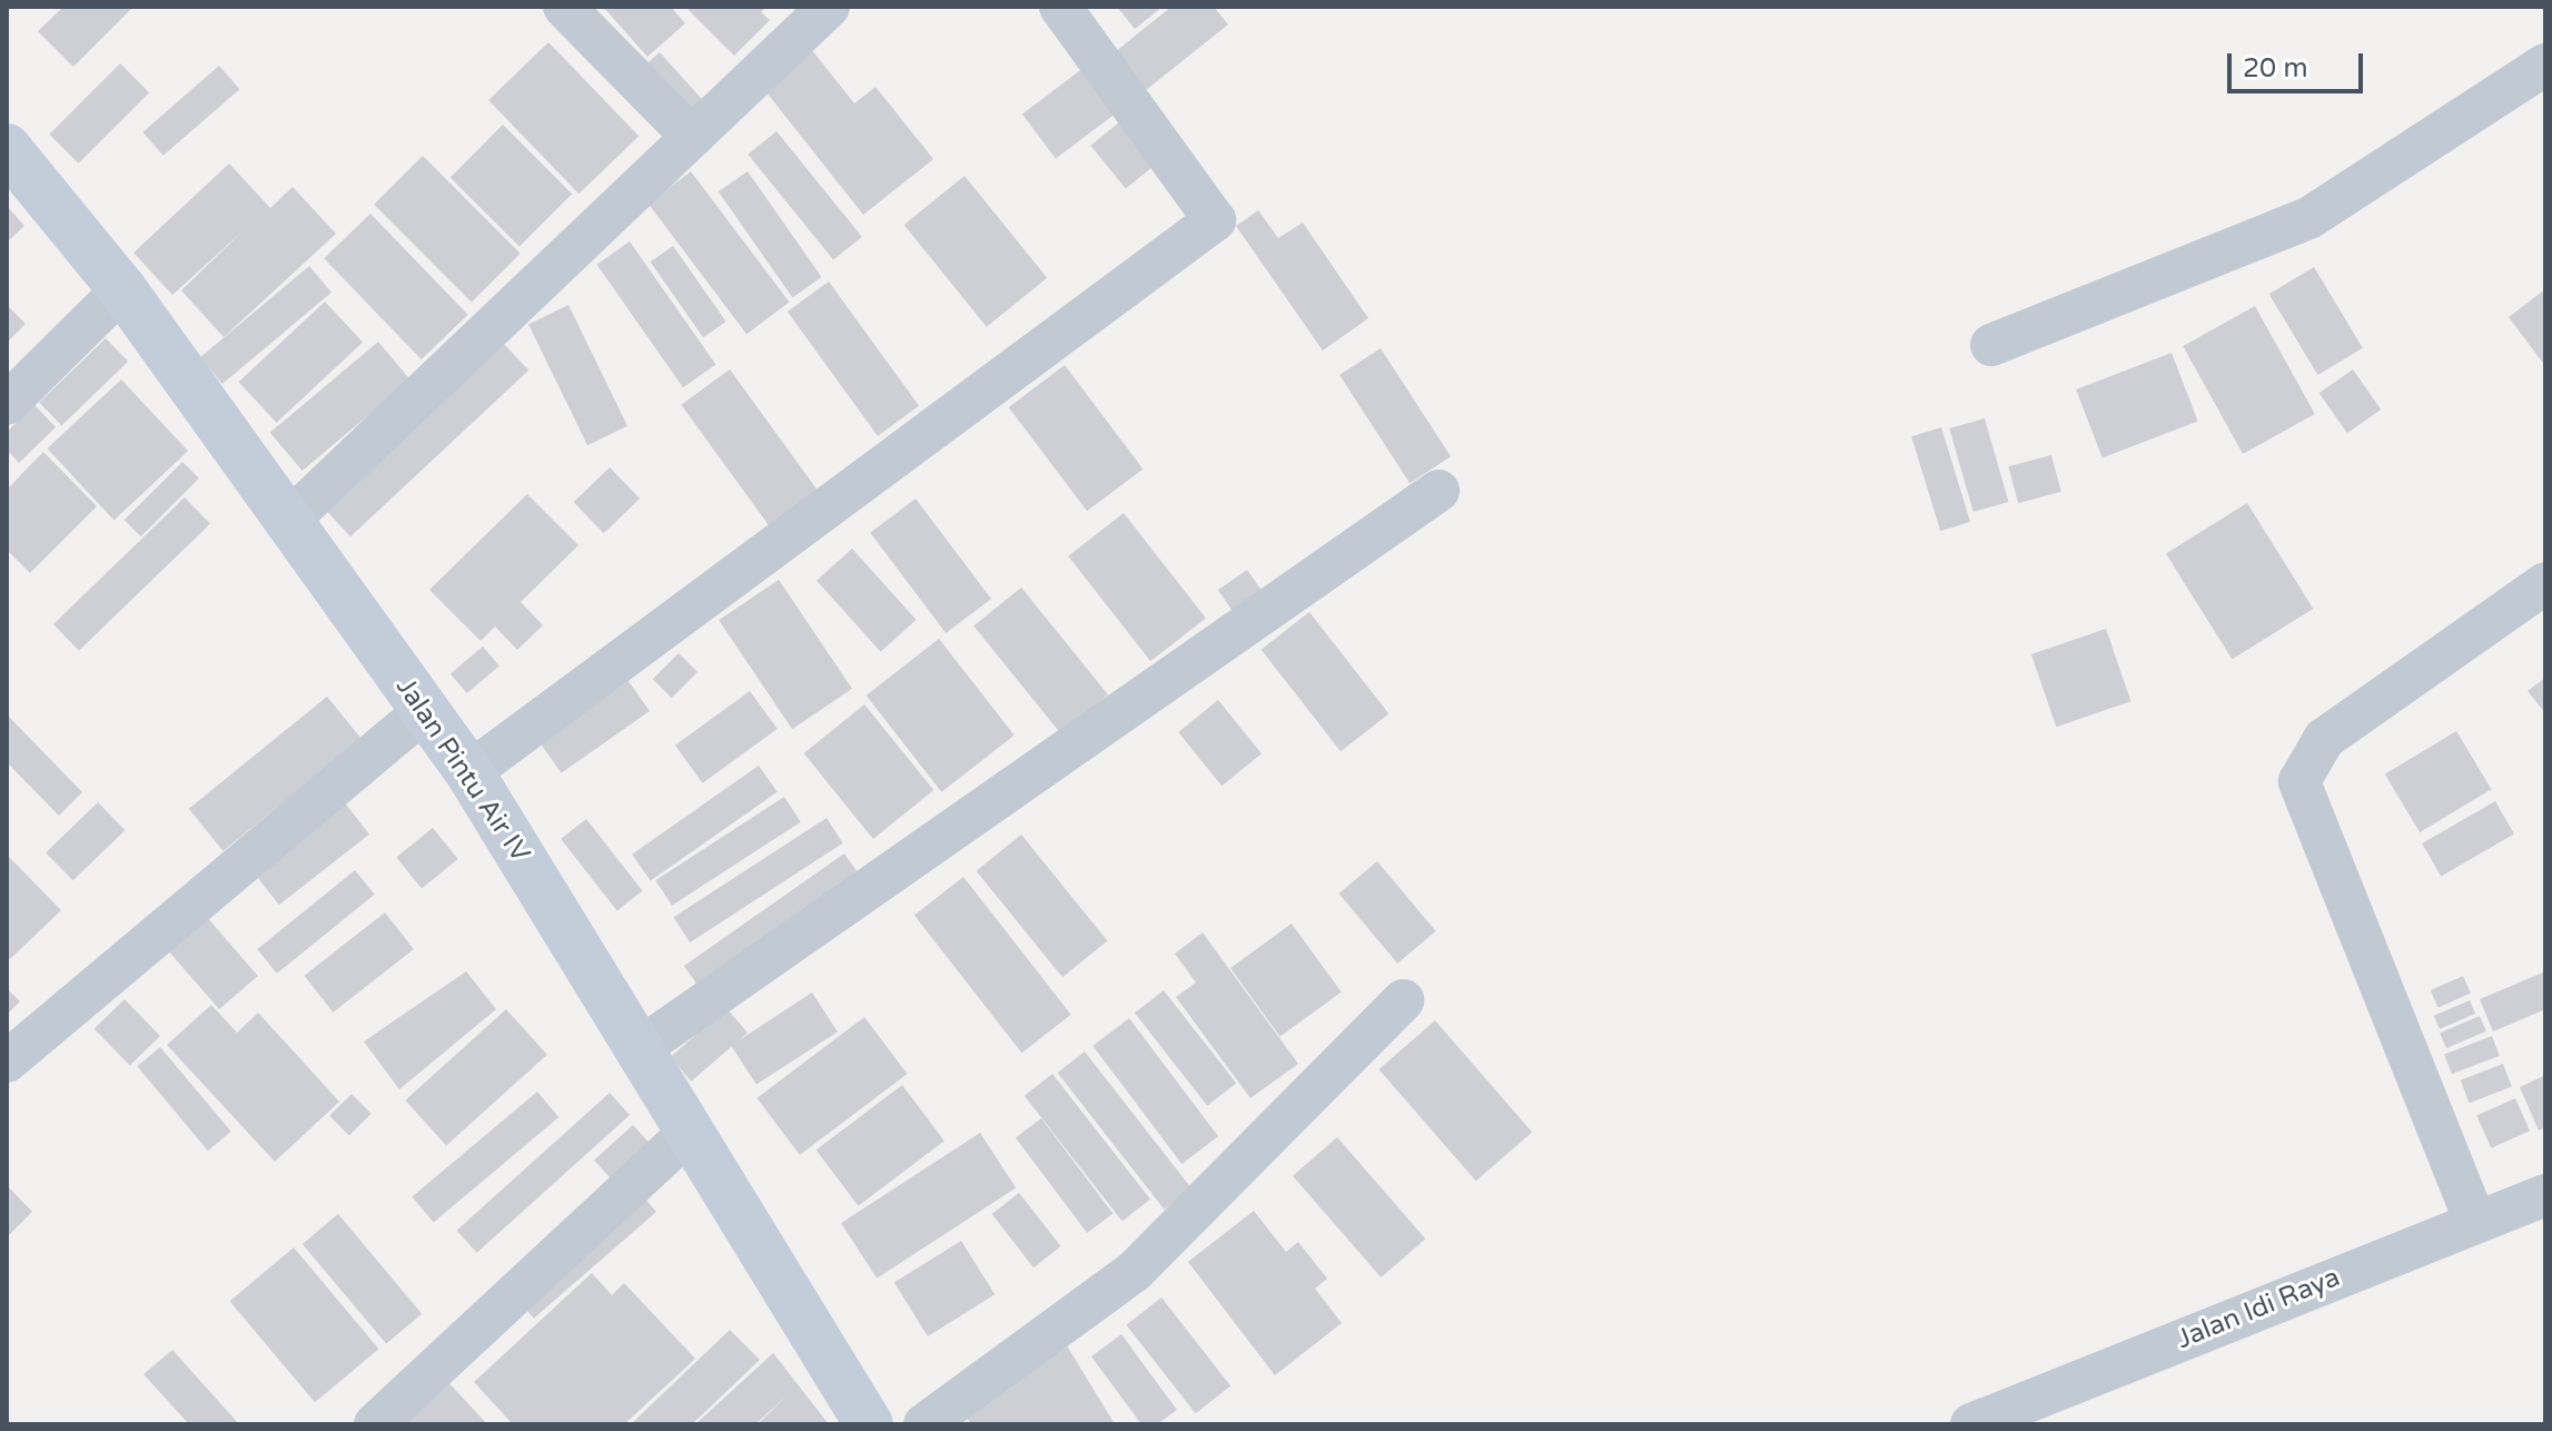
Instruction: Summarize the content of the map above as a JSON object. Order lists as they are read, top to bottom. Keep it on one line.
{"streets":{"main road":["Jalan Pintu Air IV"],"street":["Jalan Idi Raya"]},"scale_bar":"20 m"}
